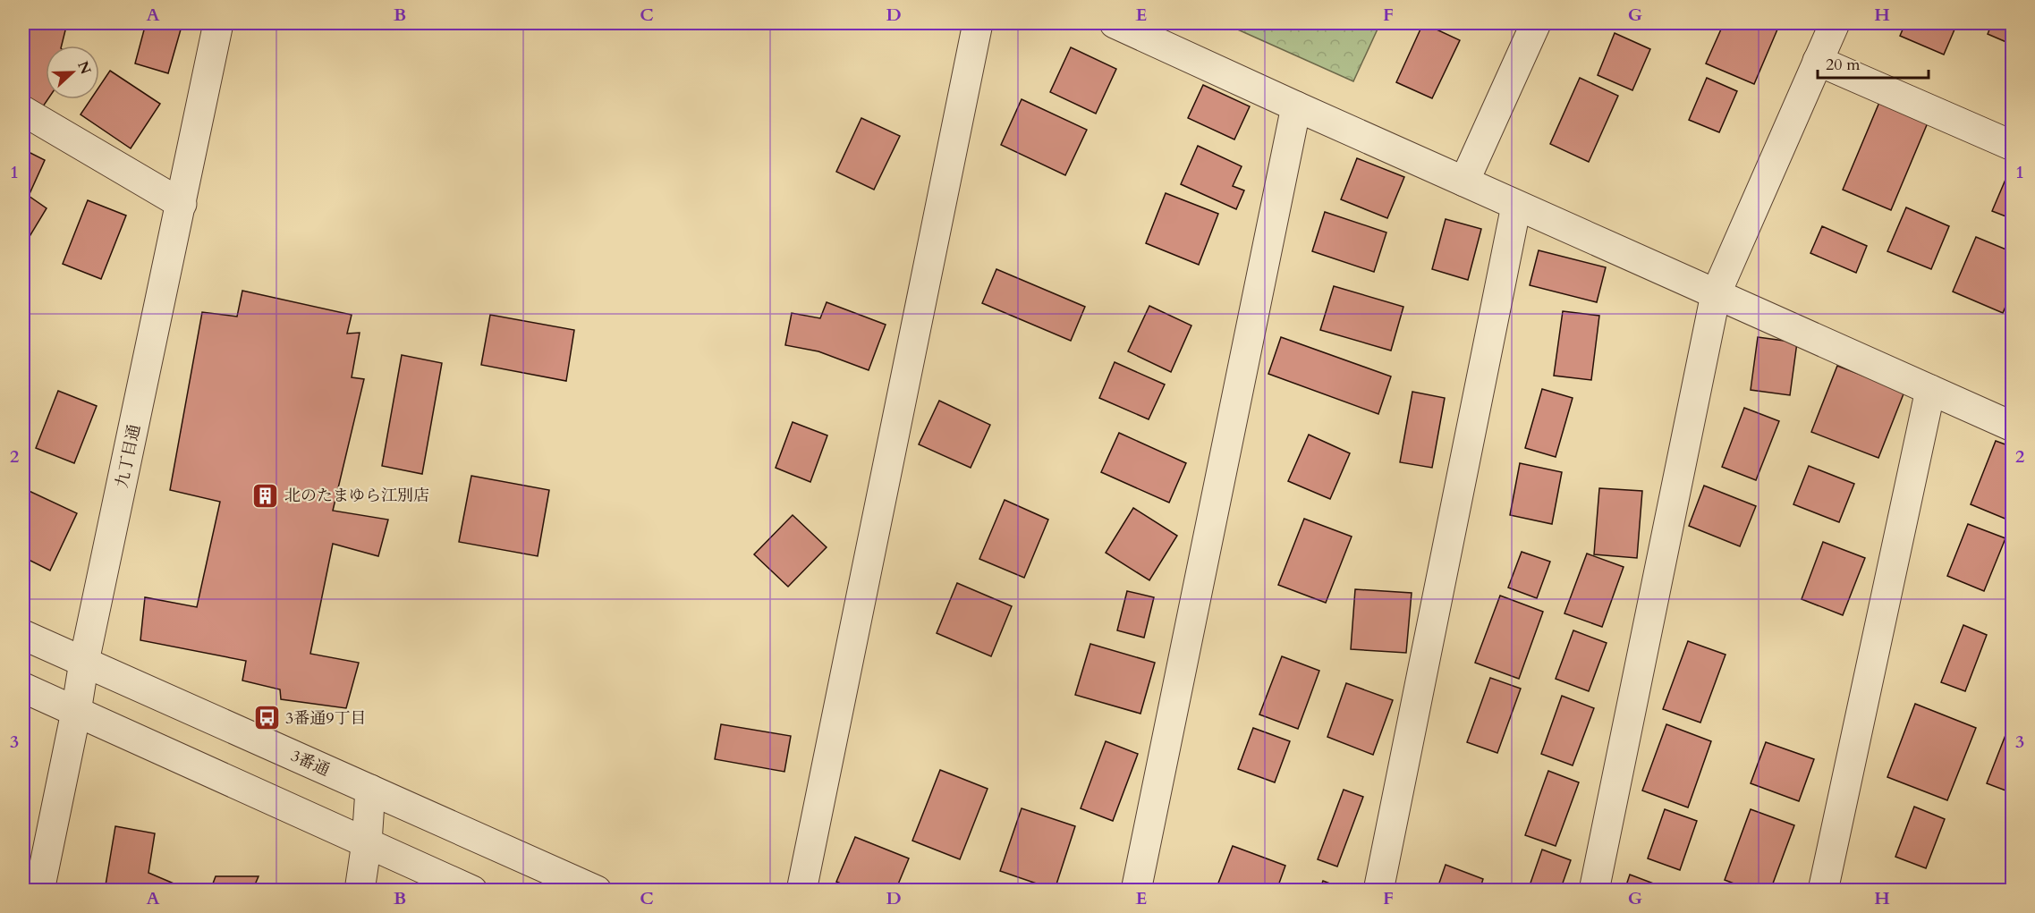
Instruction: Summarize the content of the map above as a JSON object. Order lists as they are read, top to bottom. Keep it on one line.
{"streets":{"street":["九丁目通","3番通"]},"crossings":[["九丁目通","3番通"]],"places":{"building":["北のたまゆら江別店"],"bus stop":["3番通9丁目"]},"scale_bar":"20 m","north":"right","grid":{"columns":["A","B","C","D","E","F","G","H"],"rows":["1","2","3"]}}
